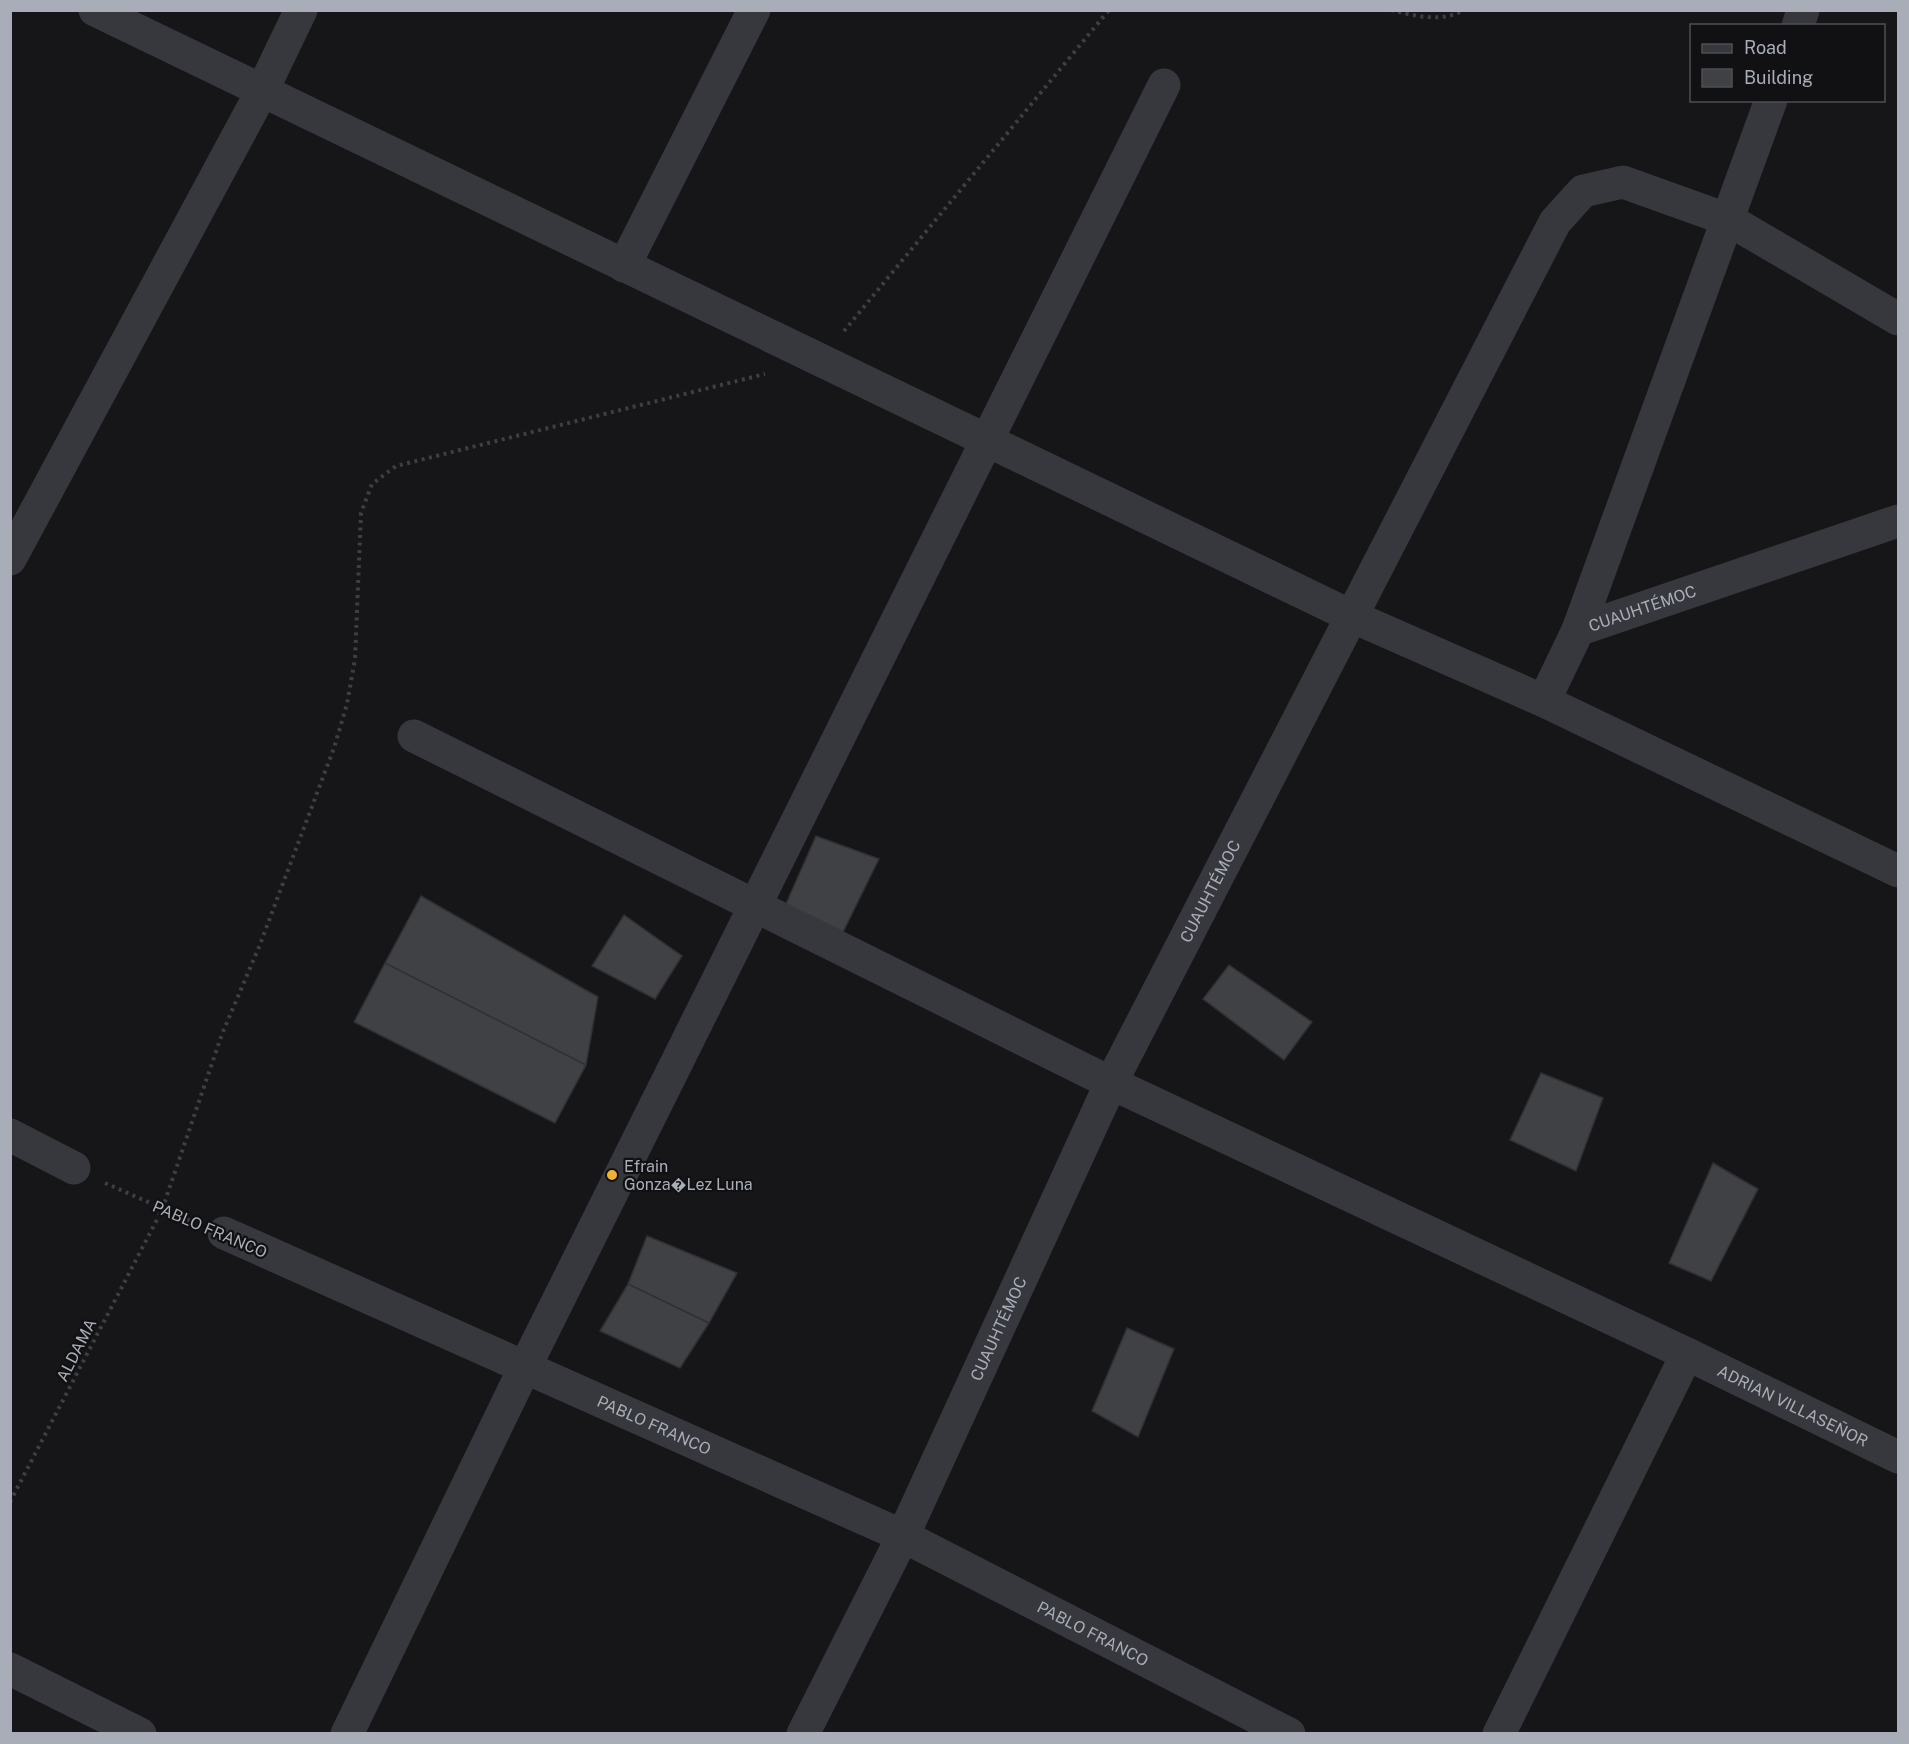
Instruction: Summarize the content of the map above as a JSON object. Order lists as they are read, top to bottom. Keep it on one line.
{"streets":{"street":["CUAUHTÉMOC","PABLO FRANCO","ADRIAN VILLASEÑOR"],"path":["ALDAMA"]},"crossings":[["CUAUHTÉMOC","PABLO FRANCO"],["CUAUHTÉMOC","ADRIAN VILLASEÑOR"],["PABLO FRANCO","ALDAMA"]],"places":["Efrain Gonza�Lez Luna"],"legend":["Road","Building"]}
